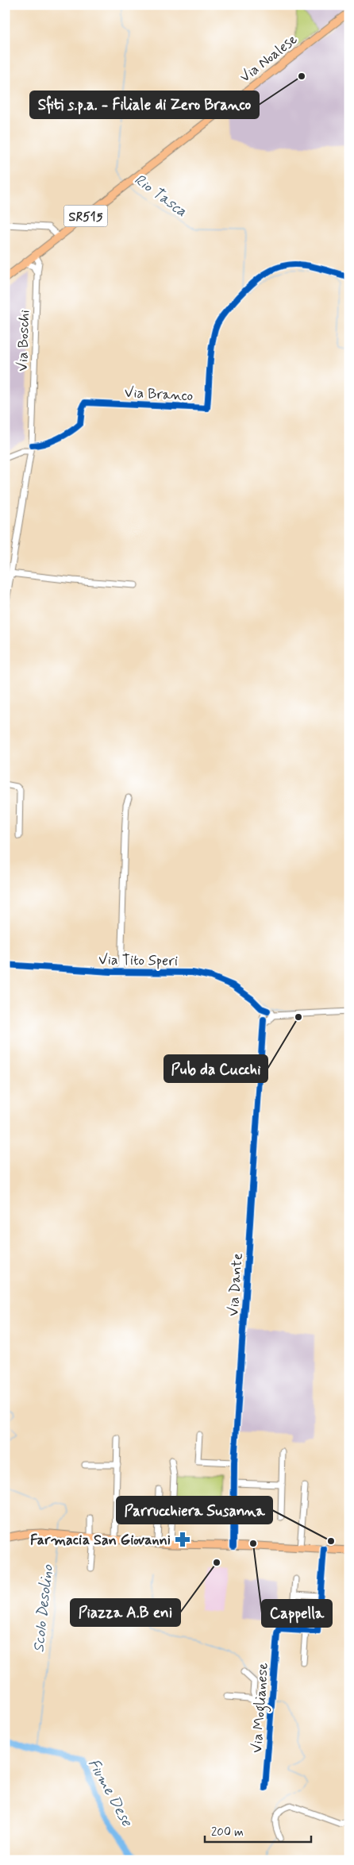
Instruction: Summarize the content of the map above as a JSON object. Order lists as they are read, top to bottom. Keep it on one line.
{"streets":{"main road":["Via Noalese","SR515"],"street":["Via Boschi","Via Branco","Via Tito Speri","Via Dante","Via Moglianese"]},"crossings":[["Via Noalese","SR515"],["SR515","Via Boschi"],["Via Boschi","Via Branco"],["Via Tito Speri","Via Dante"]],"water":["Rio Tasca","Scolo Desolino","Fiume Dese"],"places":{"other":["Sfiti s.p.a. - Filiale di Zero Branco","Pub da Cucchi","Parrucchiera Susanna","Cappella","Piazza A.B eni"],"pharmacy":["Farmacia San Giovanni"]},"scale_bar":"200 m"}
